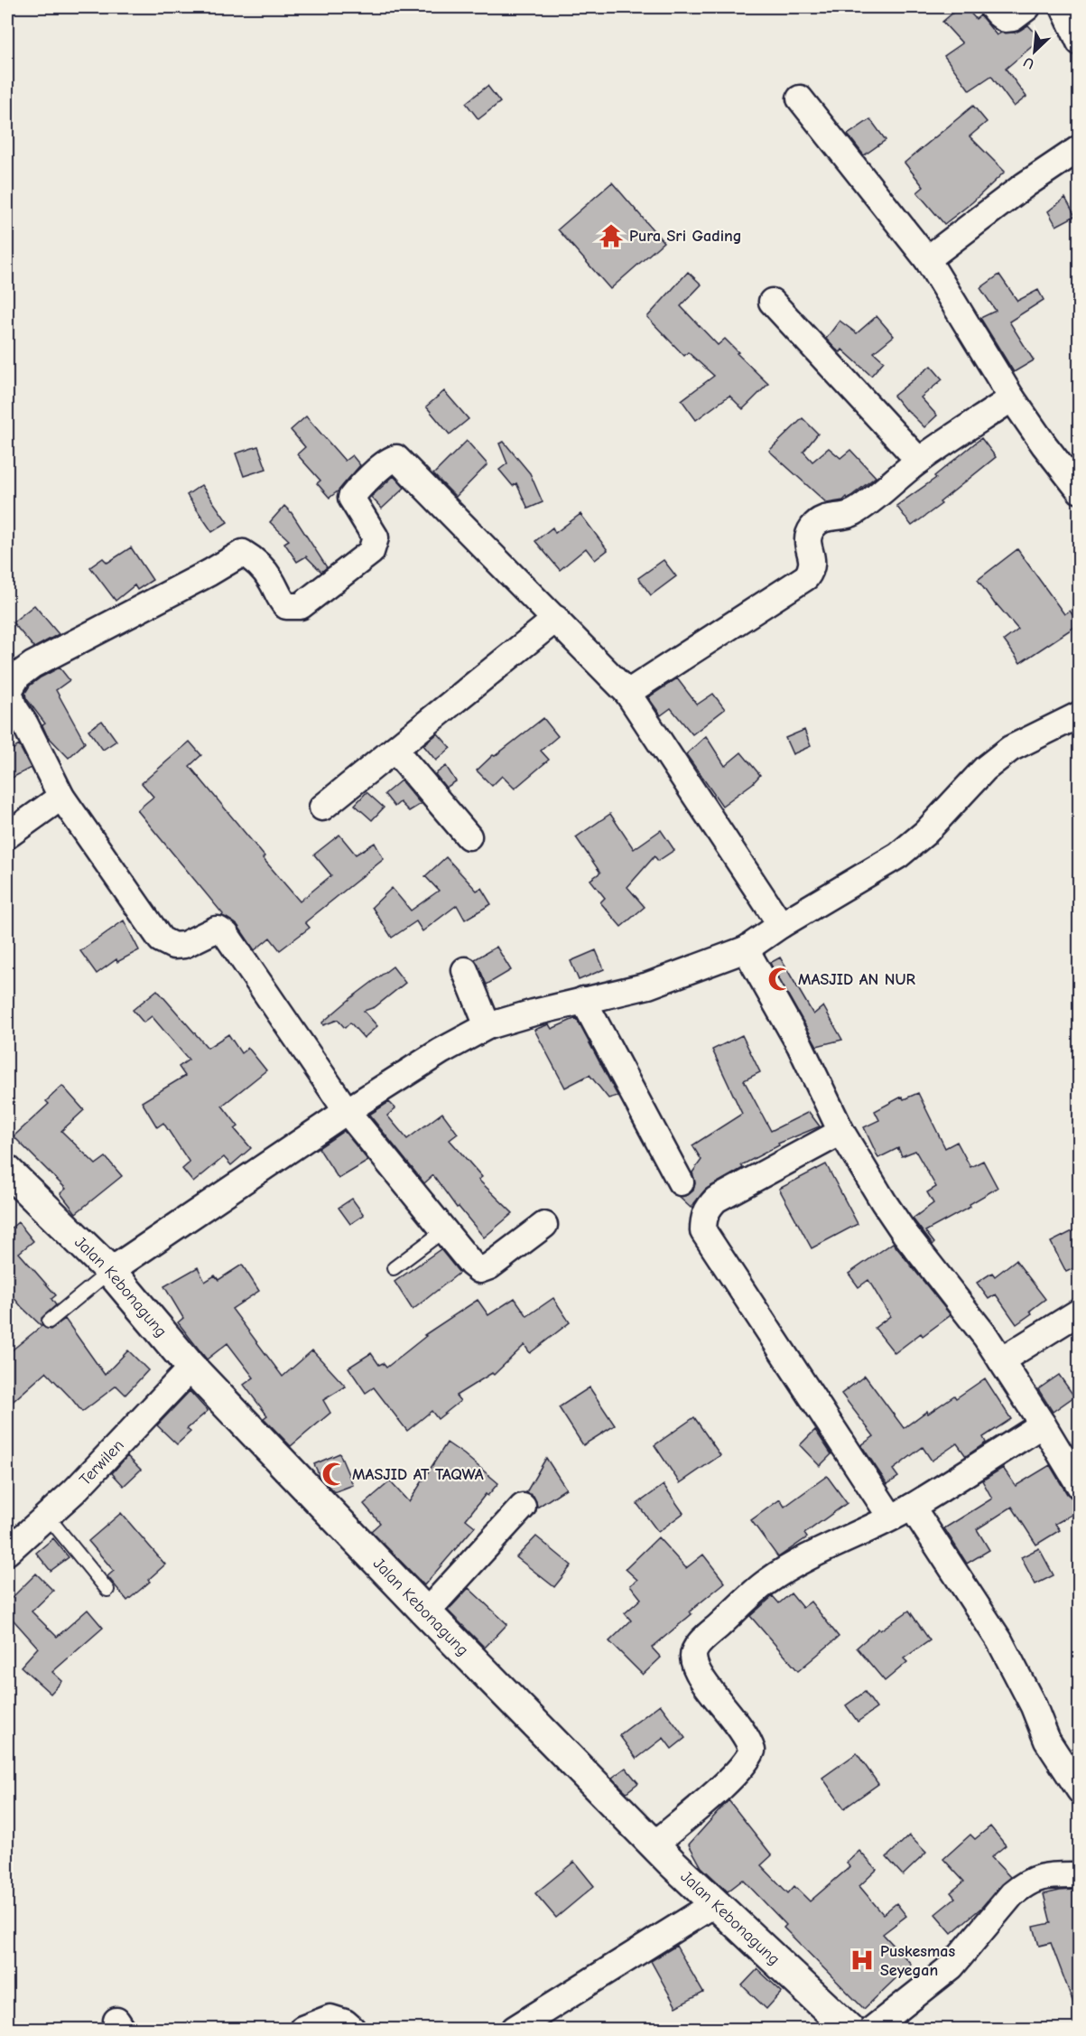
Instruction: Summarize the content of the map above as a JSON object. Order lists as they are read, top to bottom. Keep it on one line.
{"streets":{"main road":["Jalan Kebonagung"],"street":["Terwilen"]},"crossings":[["Jalan Kebonagung","Terwilen"]],"places":{"temple":["Pura Sri Gading"],"mosque":["MASJID AN NUR","MASJID AT TAQWA"],"hospital":["Puskesmas Seyegan"]},"north":"bottom left"}
